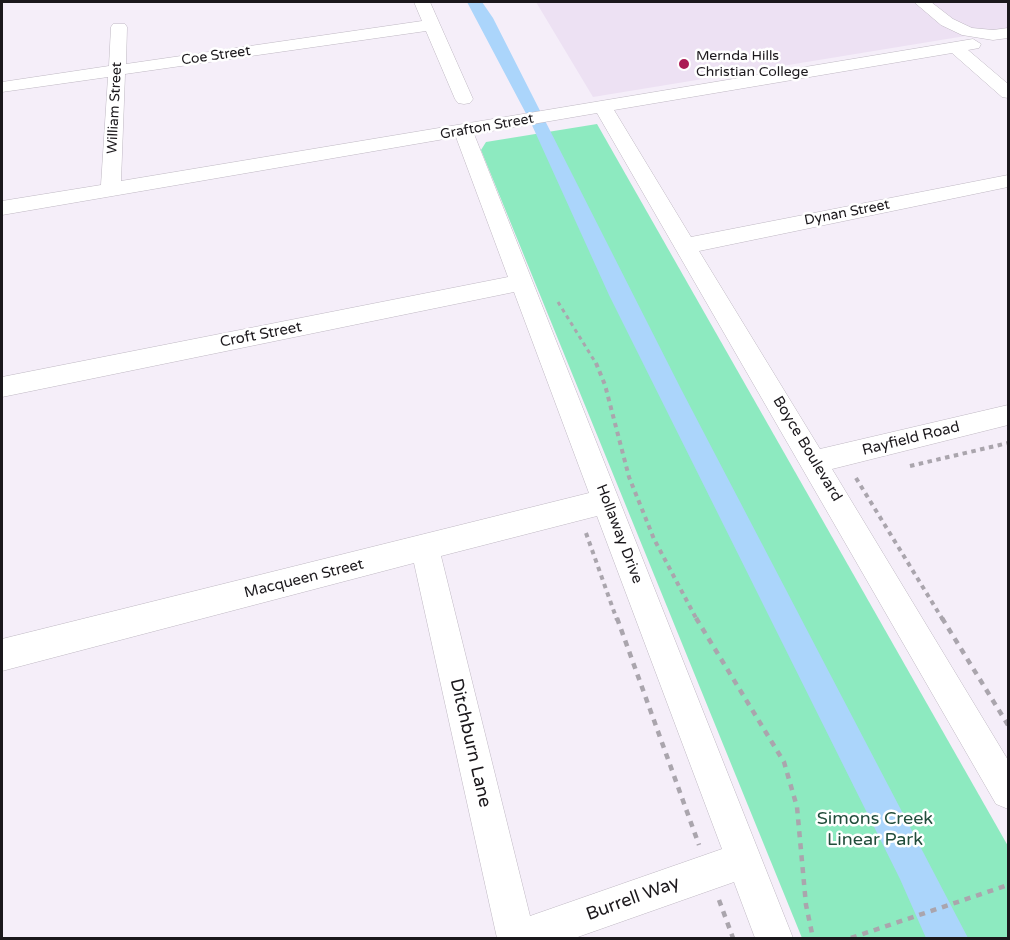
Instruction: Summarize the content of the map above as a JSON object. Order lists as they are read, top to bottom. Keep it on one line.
{"streets":{"street":["Coe Street","William Street","Grafton Street","Dynan Street","Croft Street","Rayfield Road","Boyce Boulevard","Hollaway Drive","Macqueen Street","Ditchburn Lane","Burrell Way"]},"crossings":[["Coe Street","William Street"],["William Street","Grafton Street"],["Grafton Street","Boyce Boulevard"],["Grafton Street","Hollaway Drive"],["Dynan Street","Boyce Boulevard"],["Croft Street","Hollaway Drive"],["Rayfield Road","Boyce Boulevard"],["Hollaway Drive","Macqueen Street"],["Hollaway Drive","Burrell Way"],["Macqueen Street","Ditchburn Lane"]],"parks":["Simons Creek Linear Park"],"places":["Mernda Hills Christian College"]}
